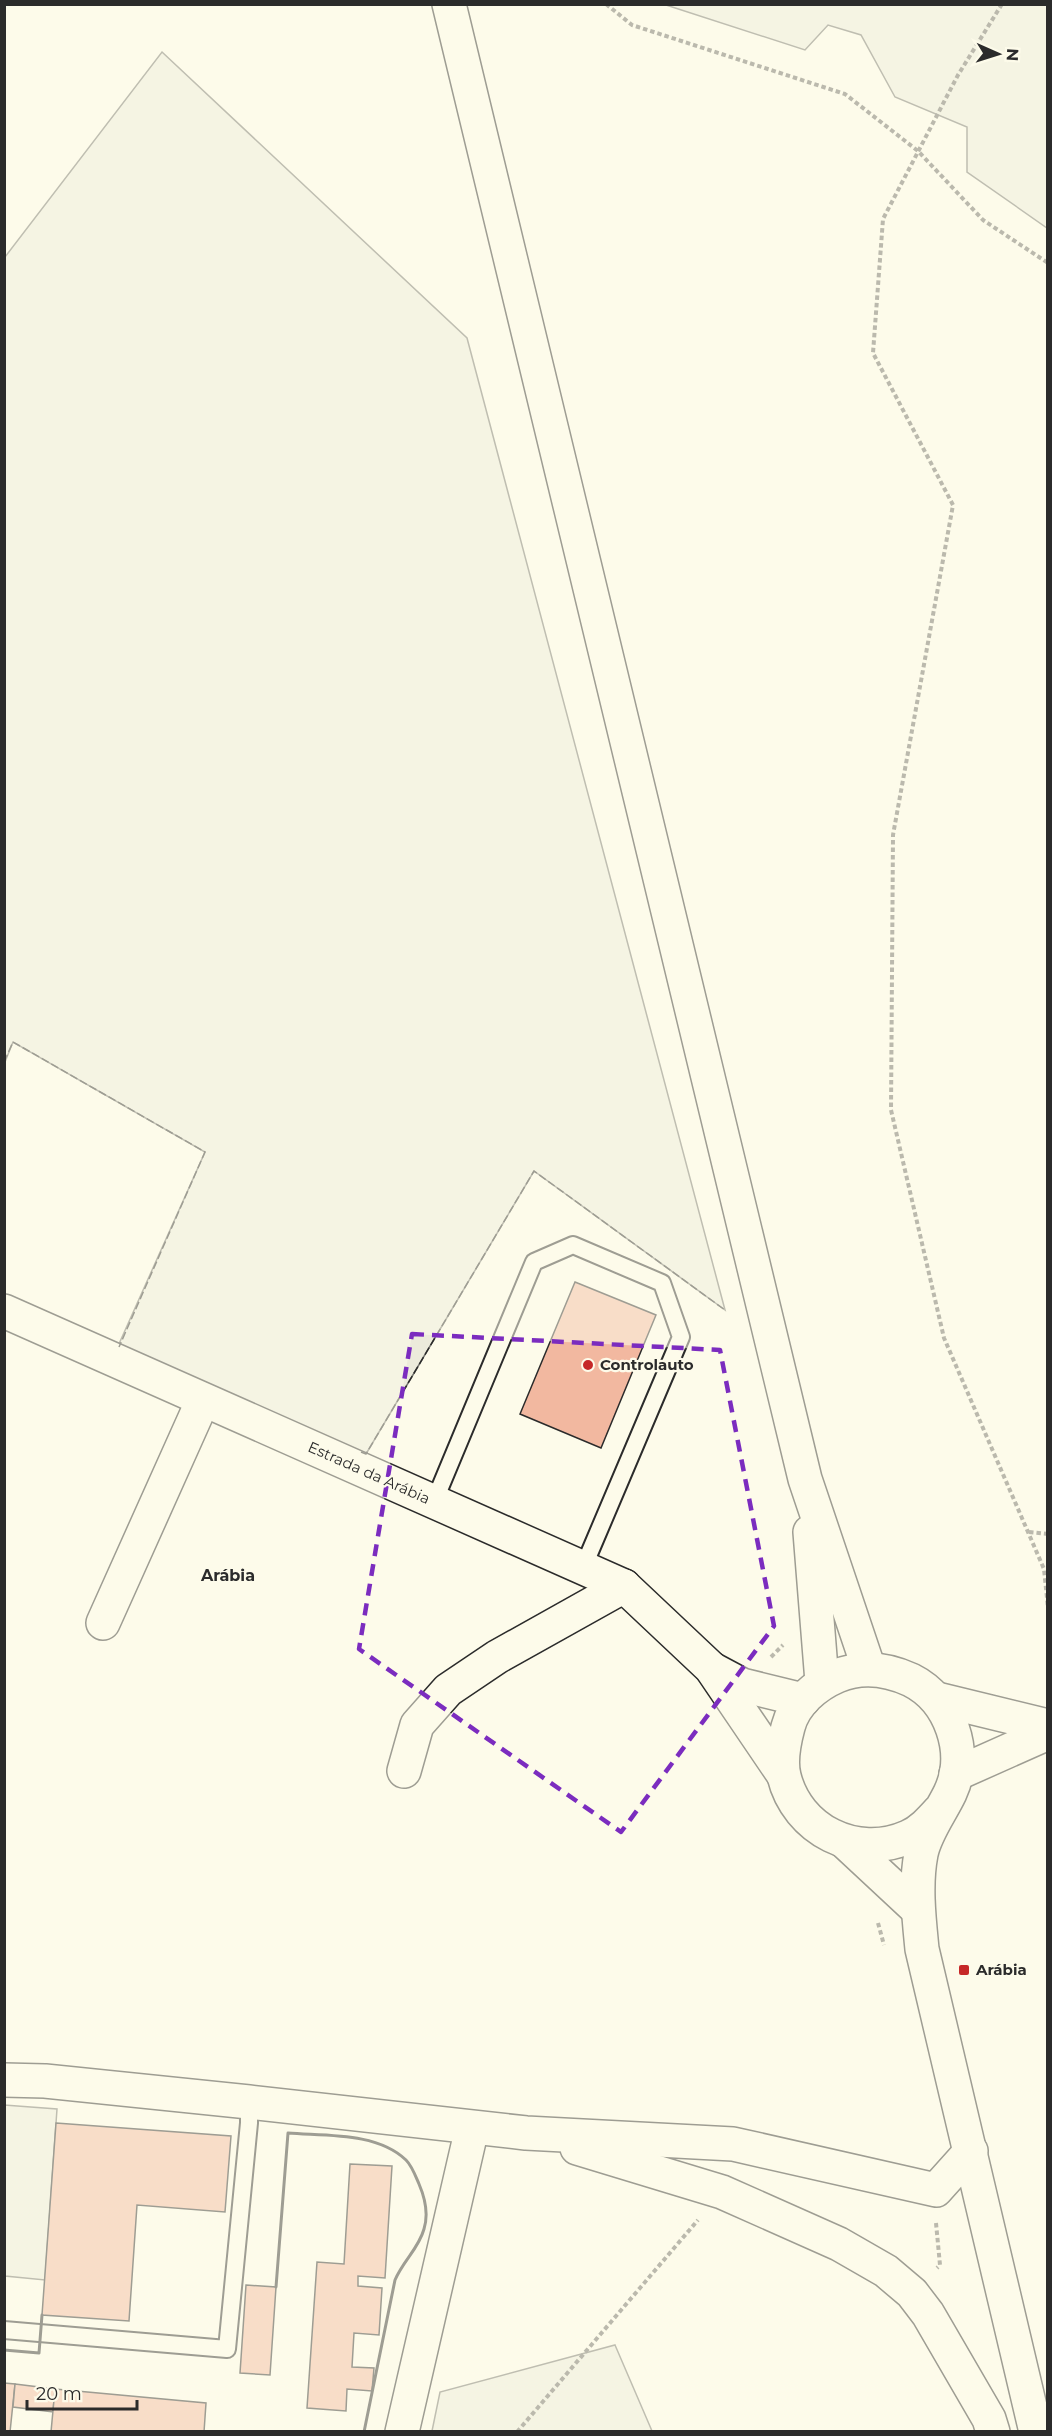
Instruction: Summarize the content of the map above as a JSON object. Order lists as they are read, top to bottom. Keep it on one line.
{"streets":{"street":["Estrada da Arábia"]},"districts":["Arábia"],"places":{"other":["Controlauto"],"transit":["Arábia"]},"scale_bar":"20 m","north":"right"}
